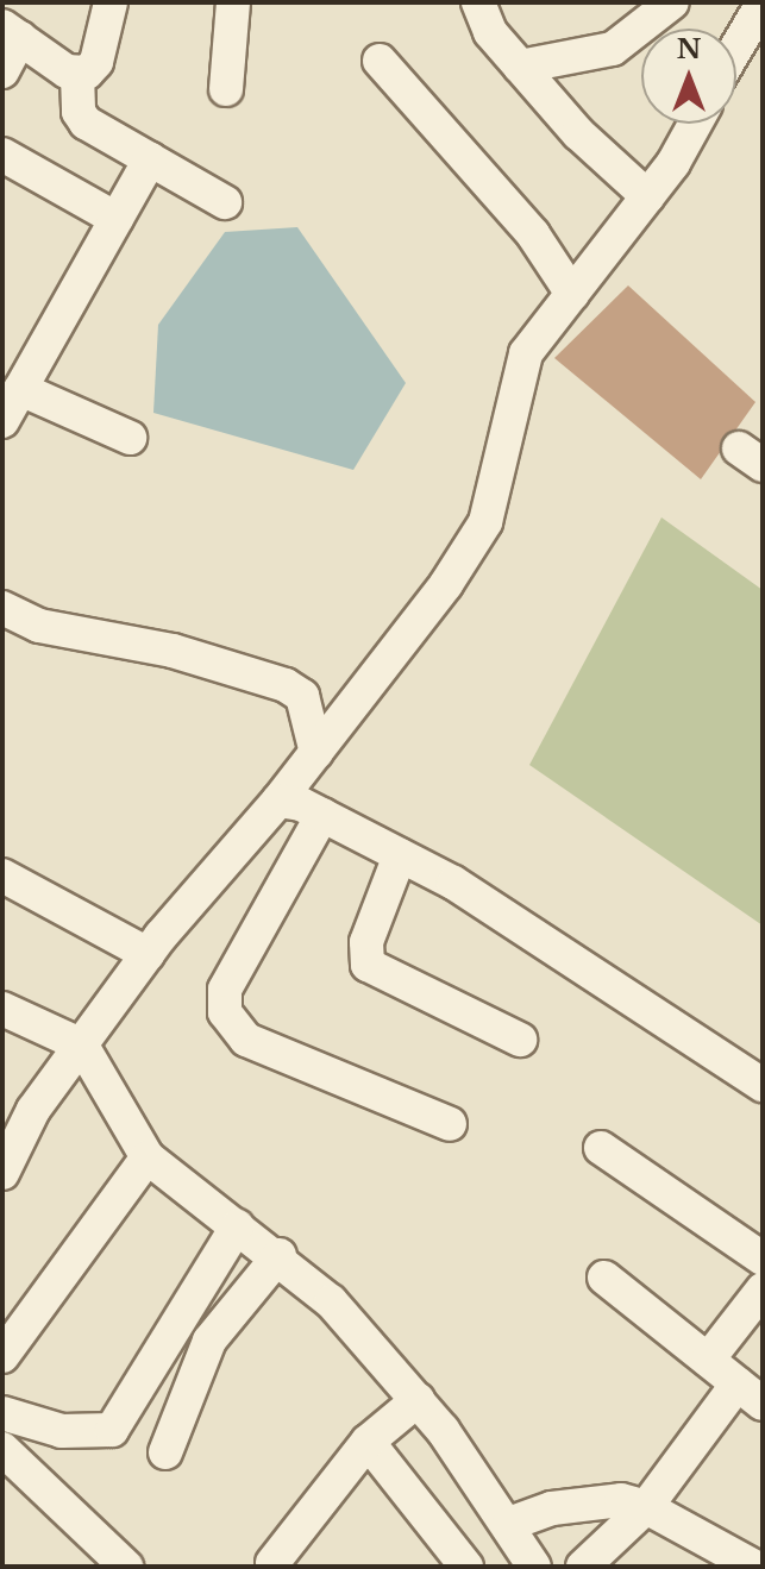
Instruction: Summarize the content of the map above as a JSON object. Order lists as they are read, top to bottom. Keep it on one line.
{"north":"top"}
